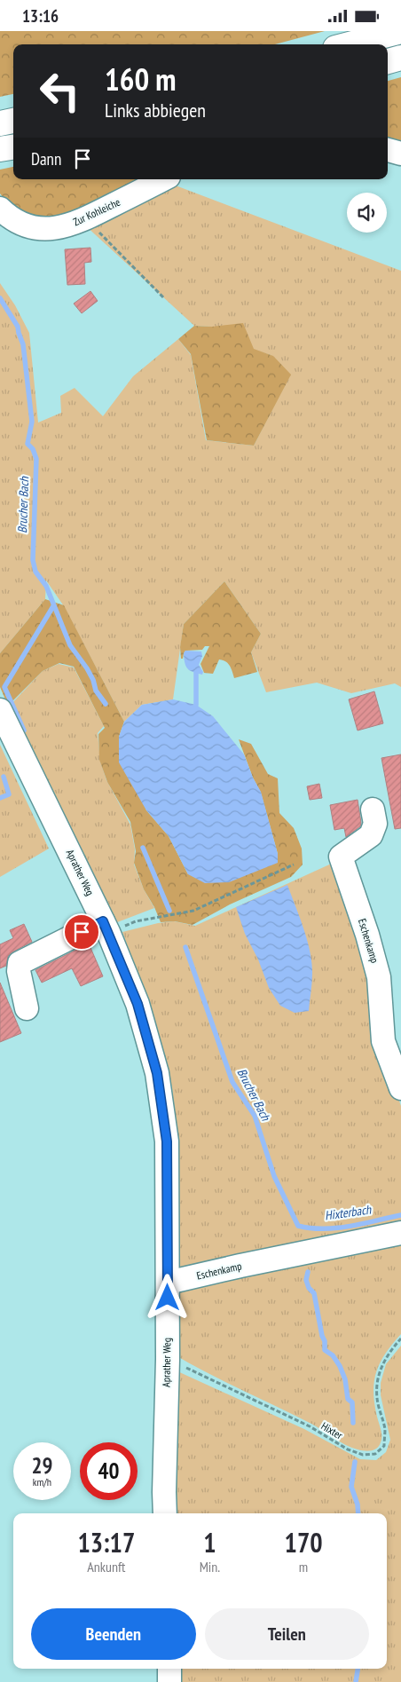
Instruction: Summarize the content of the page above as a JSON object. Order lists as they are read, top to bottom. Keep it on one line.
{"streets":{"street":["Zur Kohleiche","Aprather Weg","Eschenkamp"],"path":["Hixter"]},"crossings":[["Aprather Weg","Eschenkamp"],["Aprather Weg","Hixter"]],"water":["Brucher Bach","Hixterbach"],"page":{"status":"13:16","turn":["160 m","Links abbiegen"],"then":"Dann","speed":"29 km/h","limit":"40","eta":["13:17","Ankunft","1","Min.","170","m"],"buttons":["Beenden","Teilen"]}}
